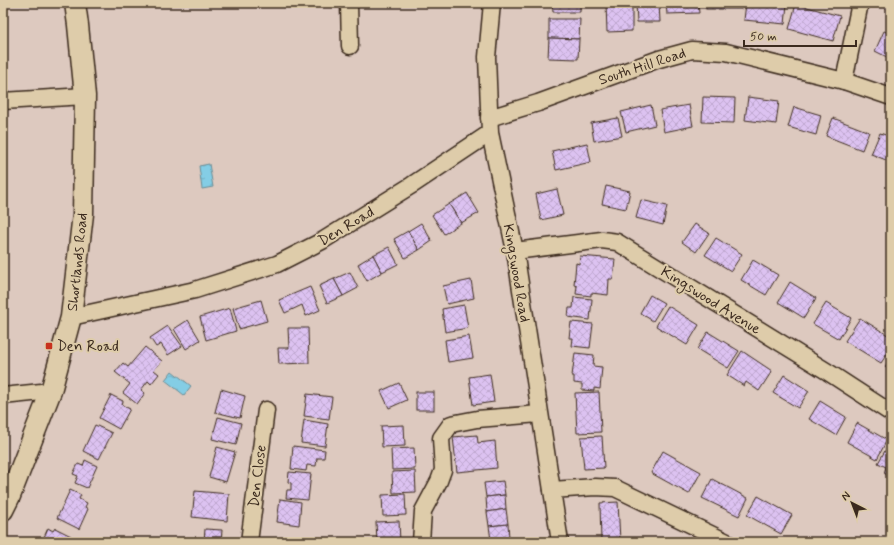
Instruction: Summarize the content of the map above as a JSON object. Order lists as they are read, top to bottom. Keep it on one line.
{"streets":{"street":["South Hill Road","Den Road","Shortlands Road","Kingswood Road","Kingswood Avenue","Den Close"]},"crossings":[["South Hill Road","Den Road"],["South Hill Road","Kingswood Road"],["Den Road","Shortlands Road"],["Den Road","Kingswood Road"],["Kingswood Road","Kingswood Avenue"]],"places":{"transit":["Den Road"]},"scale_bar":"50 m","north":"top left"}
